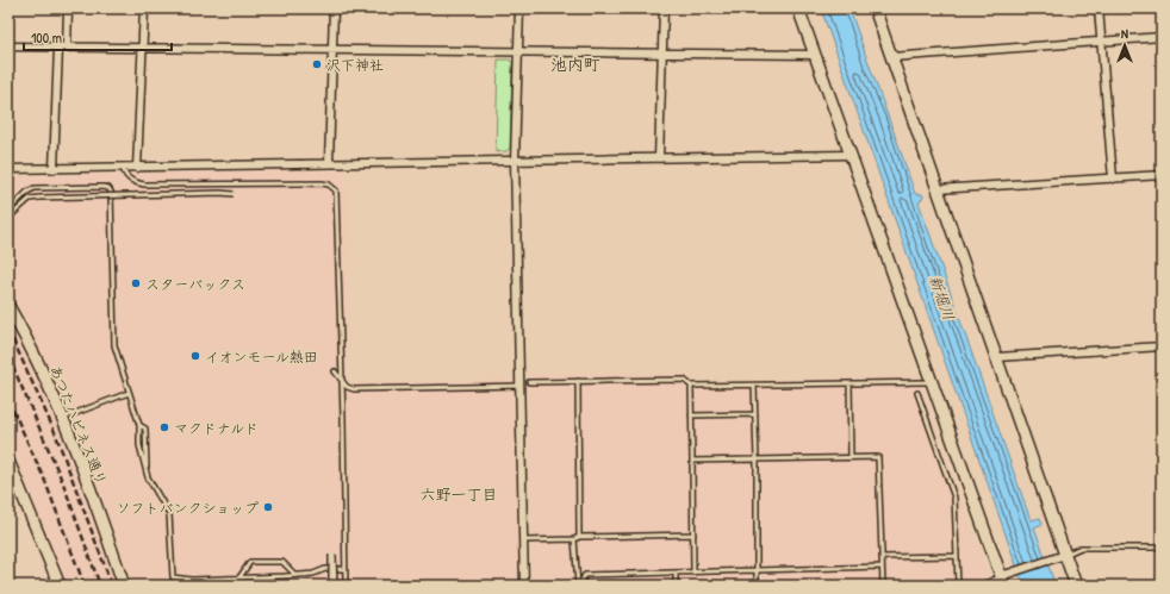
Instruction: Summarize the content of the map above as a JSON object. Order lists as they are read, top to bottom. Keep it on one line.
{"streets":{"street":["あつたハピネス通り"]},"districts":["池内町","六野一丁目"],"water":["新堀川"],"places":["沢下神社","スターバックス","イオンモール熱田","マクドナルド","ソフトバンクショップ"],"scale_bar":"100 m","north":"top"}
